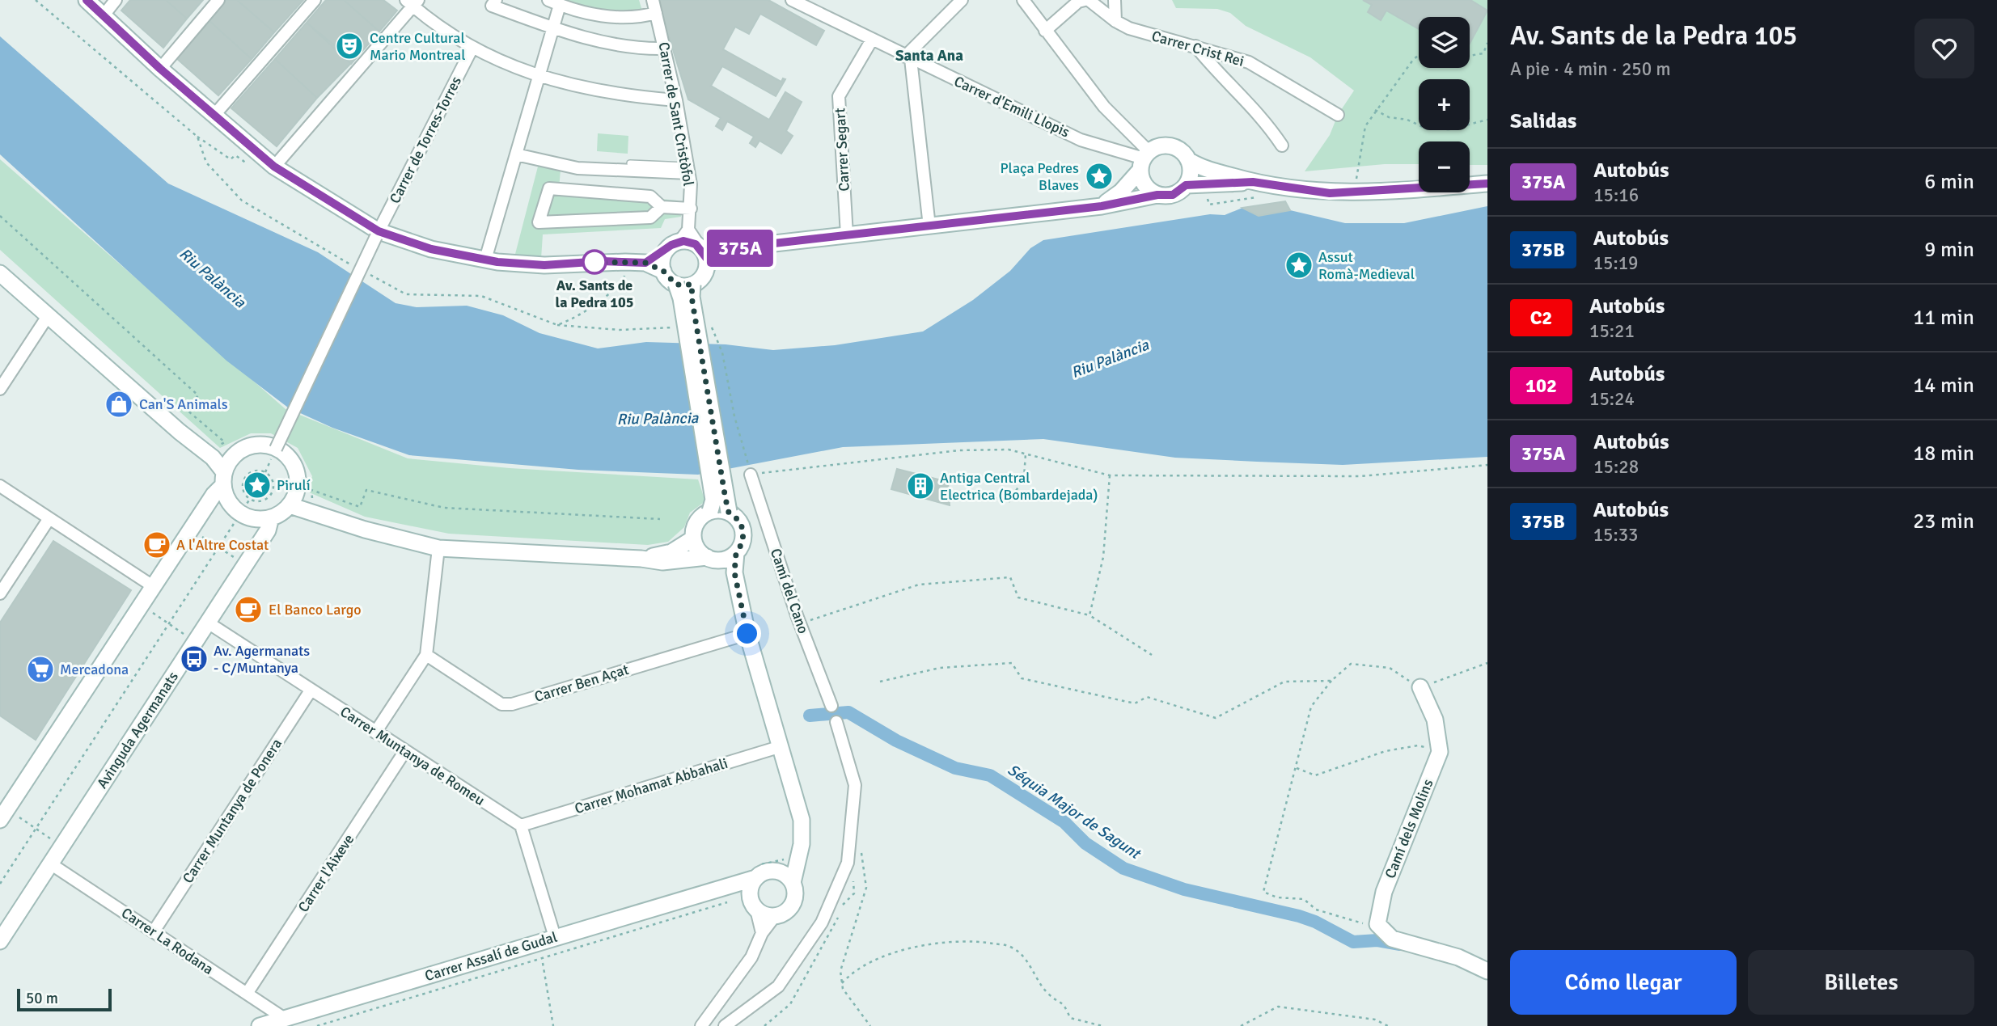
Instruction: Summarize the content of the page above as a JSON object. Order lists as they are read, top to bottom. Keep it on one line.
{"streets":{"street":["Carrer Crist Rei","Carrer d'Emili Llopis","Carrer de Sant Cristòfol","Carrer de Torres-Torres","Carrer Segart","Camí del Cano","Carrer Ben Açat","Avinguda Agermanats","Carrer Muntanya de Romeu","Carrer Mohamat Abbahali","Carrer Muntanya de Ponera","Camí dels Molins","Carrer l'Aixeve","Carrer La Rodana","Carrer Assalí de Gudal"]},"crossings":[["Carrer d'Emili Llopis","Carrer Segart"],["Avinguda Agermanats","Carrer Muntanya de Romeu"],["Avinguda Agermanats","Carrer La Rodana"],["Carrer Muntanya de Romeu","Carrer Mohamat Abbahali"],["Carrer Muntanya de Romeu","Carrer Muntanya de Ponera"],["Carrer Muntanya de Romeu","Carrer l'Aixeve"],["Carrer Muntanya de Ponera","Carrer La Rodana"],["Carrer l'Aixeve","Carrer La Rodana"],["Carrer La Rodana","Carrer Assalí de Gudal"]],"districts":["Santa Ana"],"water":["Riu Palància","Séquia Major de Sagunt"],"places":{"theatre":["Centre Cultural Mario Montreal"],"place":["Plaça Pedres Blaves","Assut Romà-Medieval","Pirulí"],"other":["Av. Sants de la Pedra 105"],"shop":["Can'S Animals"],"building":["Antiga Central Electrica (Bombardejada)"],"cafe":["A l'Altre Costat","El Banco Largo"],"bus stop":["Av. Agermanats - C/Muntanya"],"supermarket":["Mercadona"]},"lines":["bus line 375A"],"scale_bar":"50 m","page":{"on_map":"375A","heading":[["Av. Sants de la Pedra 105","A pie · 4 min · 250 m"],"Salidas"],"map_buttons":["+","−"],"list":[{"mark":"375A","name":"Autobús","note":"15:16","value":"6 min"},{"mark":"375B","name":"Autobús","note":"15:19","value":"9 min"},{"mark":"C2","name":"Autobús","note":"15:21","value":"11 min"},{"mark":"102","name":"Autobús","note":"15:24","value":"14 min"},{"mark":"375A","name":"Autobús","note":"15:28","value":"18 min"},{"mark":"375B","name":"Autobús","note":"15:33","value":"23 min"}],"buttons":["Cómo llegar","Billetes"],"scale":"50 m"}}
